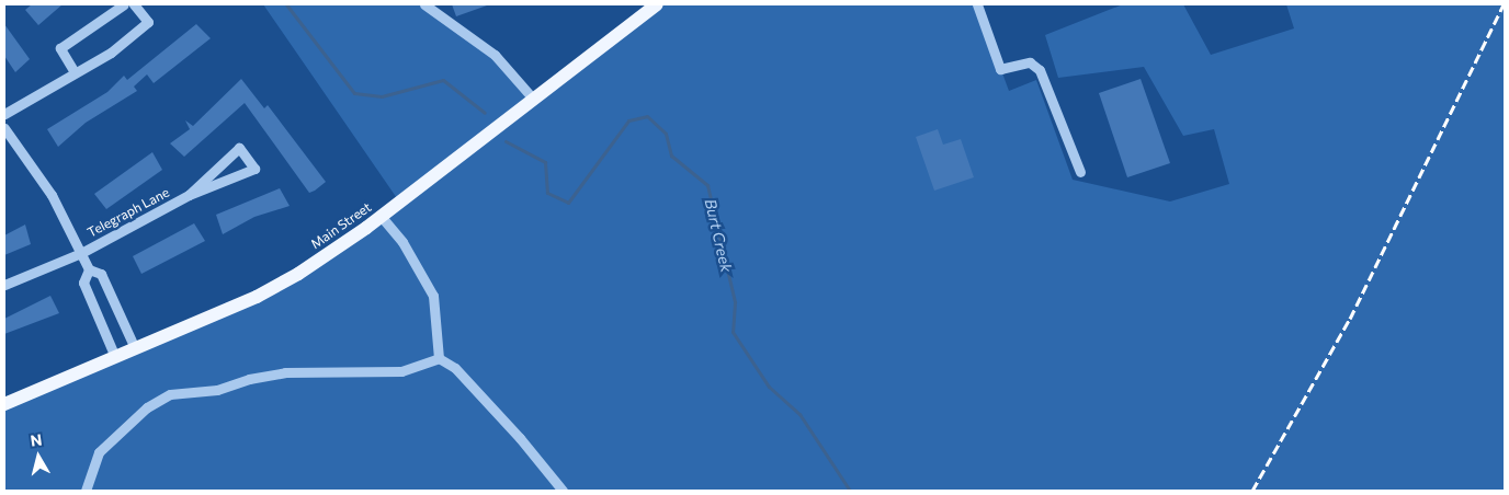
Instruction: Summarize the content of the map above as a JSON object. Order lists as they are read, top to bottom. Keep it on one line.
{"streets":{"main road":["Main Street"],"street":["Telegraph Lane"]},"water":["Burt Creek"],"north":"top"}
